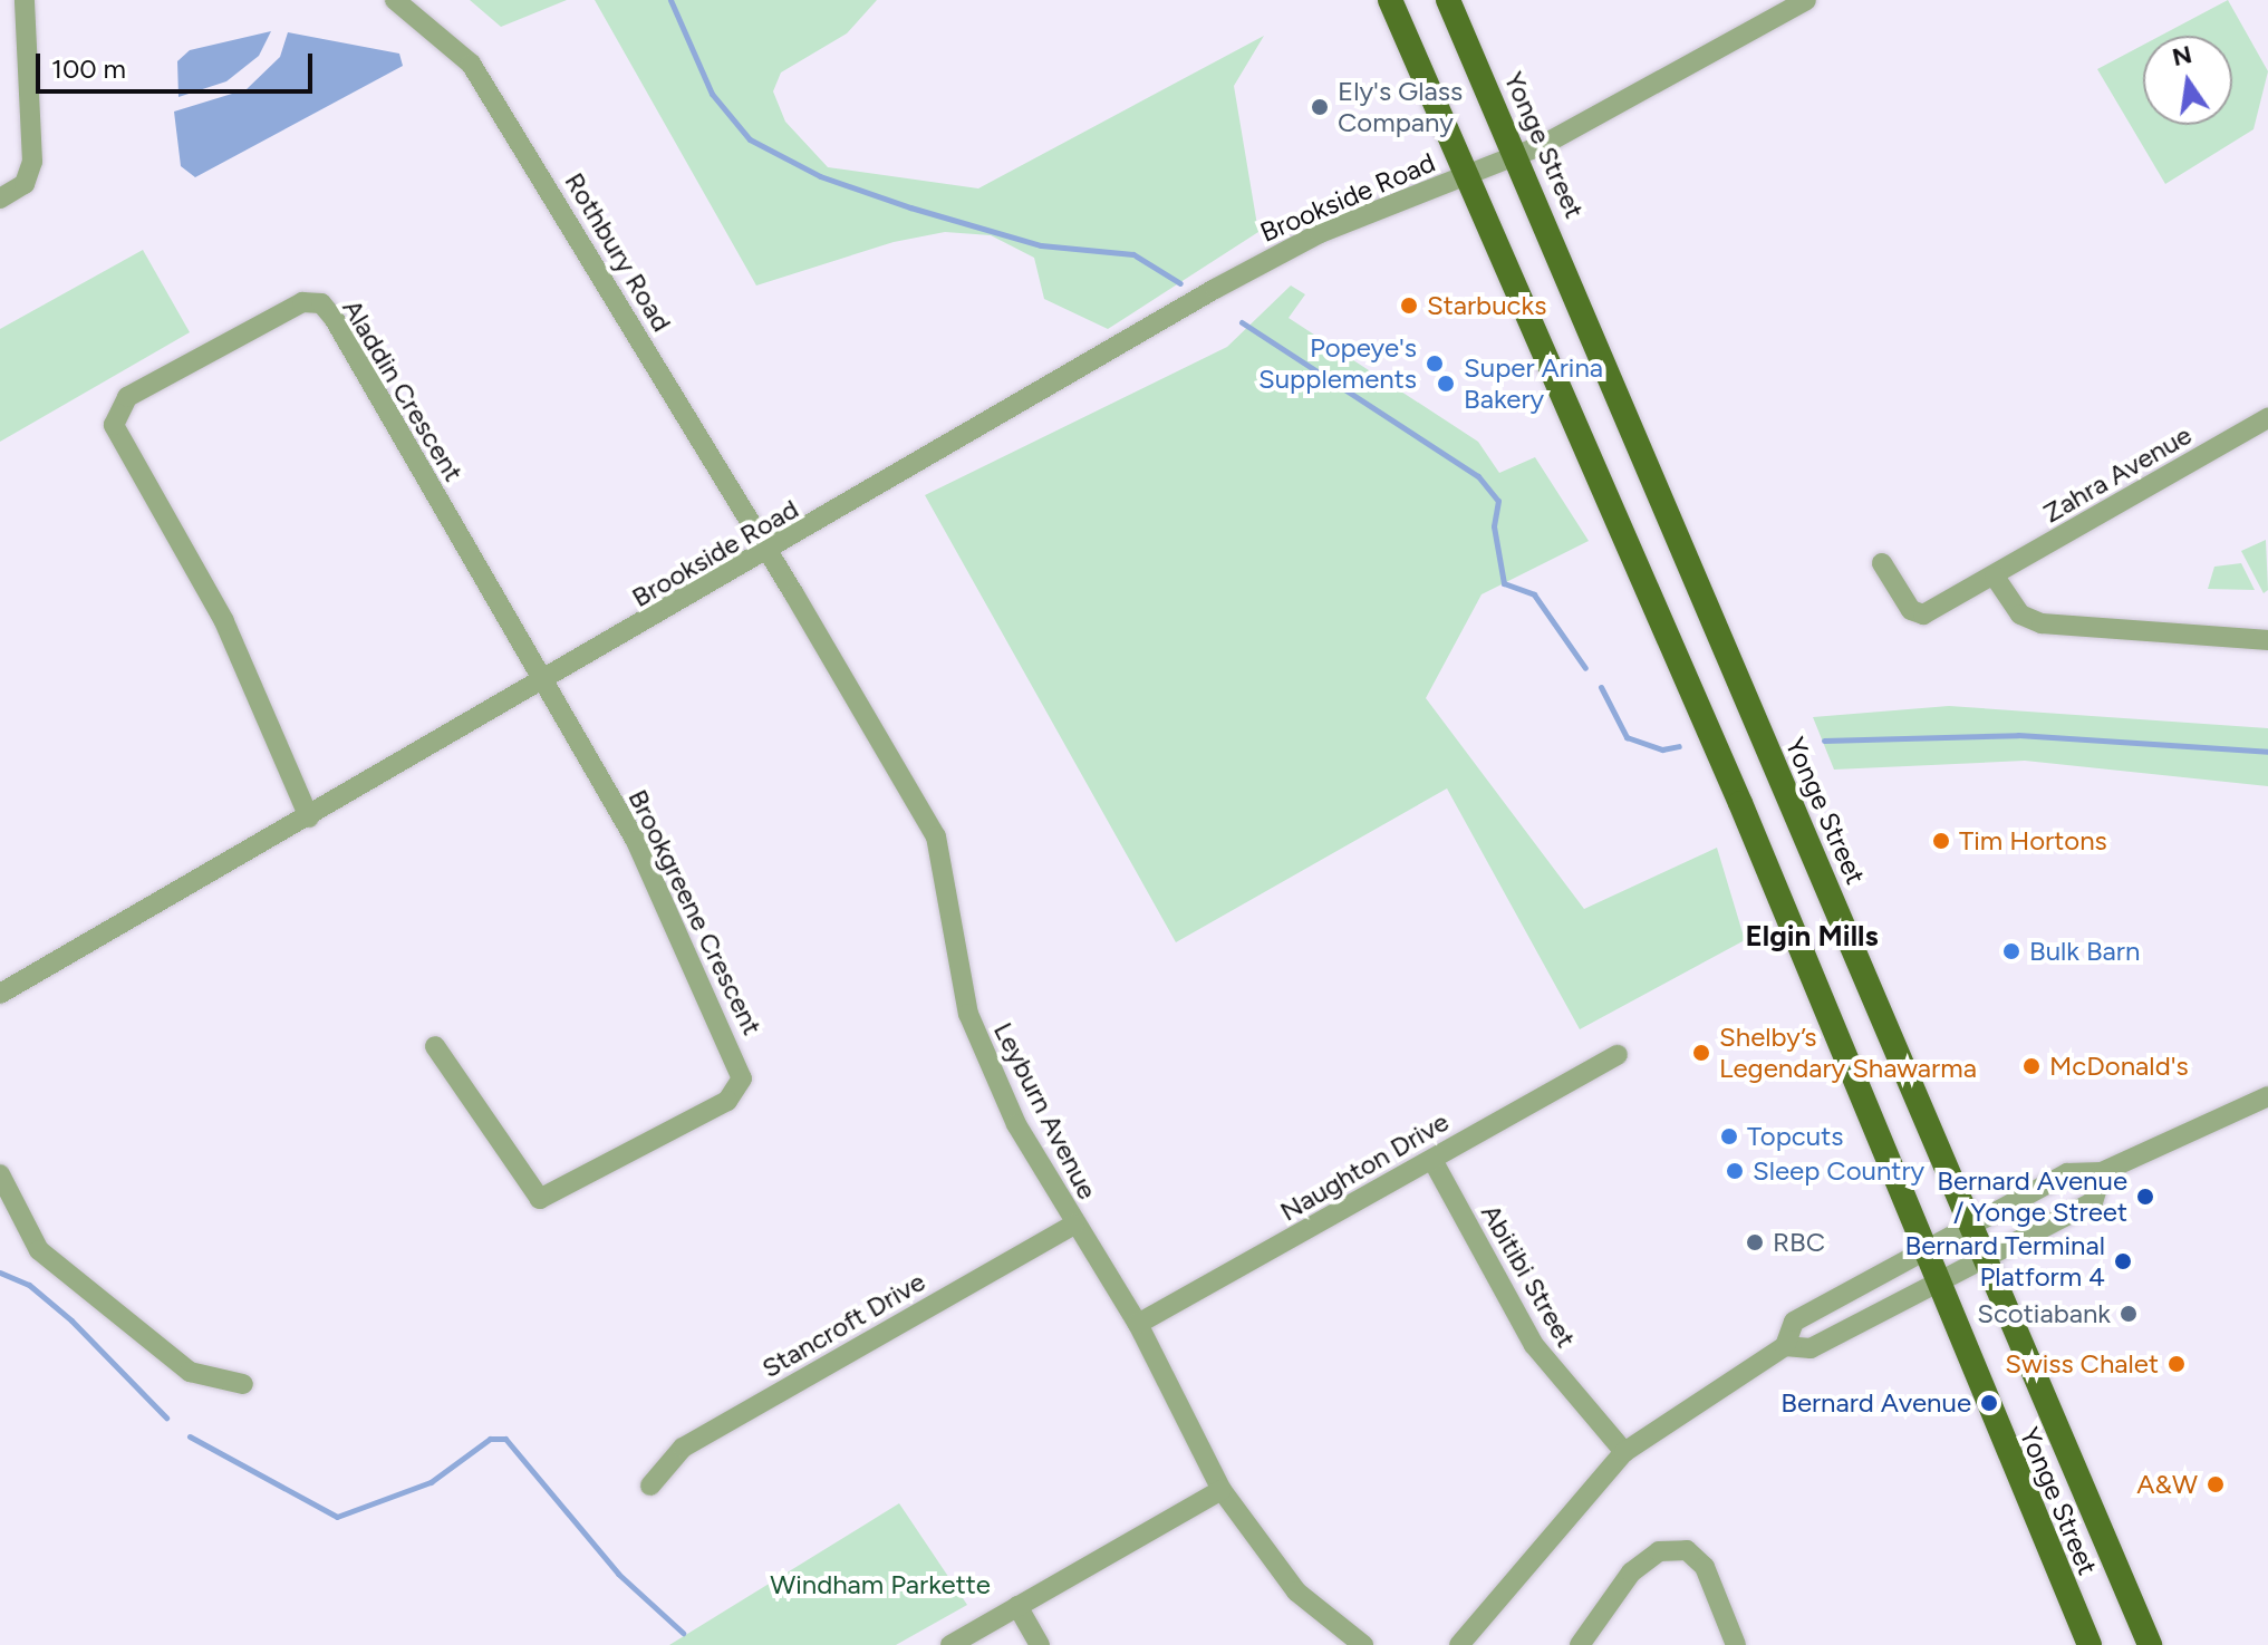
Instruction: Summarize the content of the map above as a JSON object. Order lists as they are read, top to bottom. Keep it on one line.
{"streets":{"main road":["Yonge Street"],"street":["Brookside Road","Rothbury Road","Aladdin Crescent","Zahra Avenue","Brookgreene Crescent","Leyburn Avenue","Naughton Drive","Abitibi Street","Stancroft Drive"]},"crossings":[["Yonge Street","Brookside Road"],["Brookside Road","Rothbury Road"],["Brookside Road","Aladdin Crescent"],["Brookside Road","Brookgreene Crescent"],["Brookside Road","Leyburn Avenue"],["Rothbury Road","Leyburn Avenue"],["Aladdin Crescent","Brookgreene Crescent"],["Leyburn Avenue","Naughton Drive"],["Leyburn Avenue","Stancroft Drive"],["Naughton Drive","Abitibi Street"]],"districts":["Elgin Mills"],"parks":["Windham Parkette"],"places":["Ely's Glass Company","Starbucks","Popeye's Supplements","Super Arina Bakery","Tim Hortons","Bulk Barn","Shelby’s Legendary Shawarma","McDonald's","Topcuts","Sleep Country","Bernard Avenue / Yonge Street","RBC","Bernard Terminal Platform 4","Scotiabank","Swiss Chalet","Bernard Avenue","A&W"],"scale_bar":"100 m","north":"top"}
